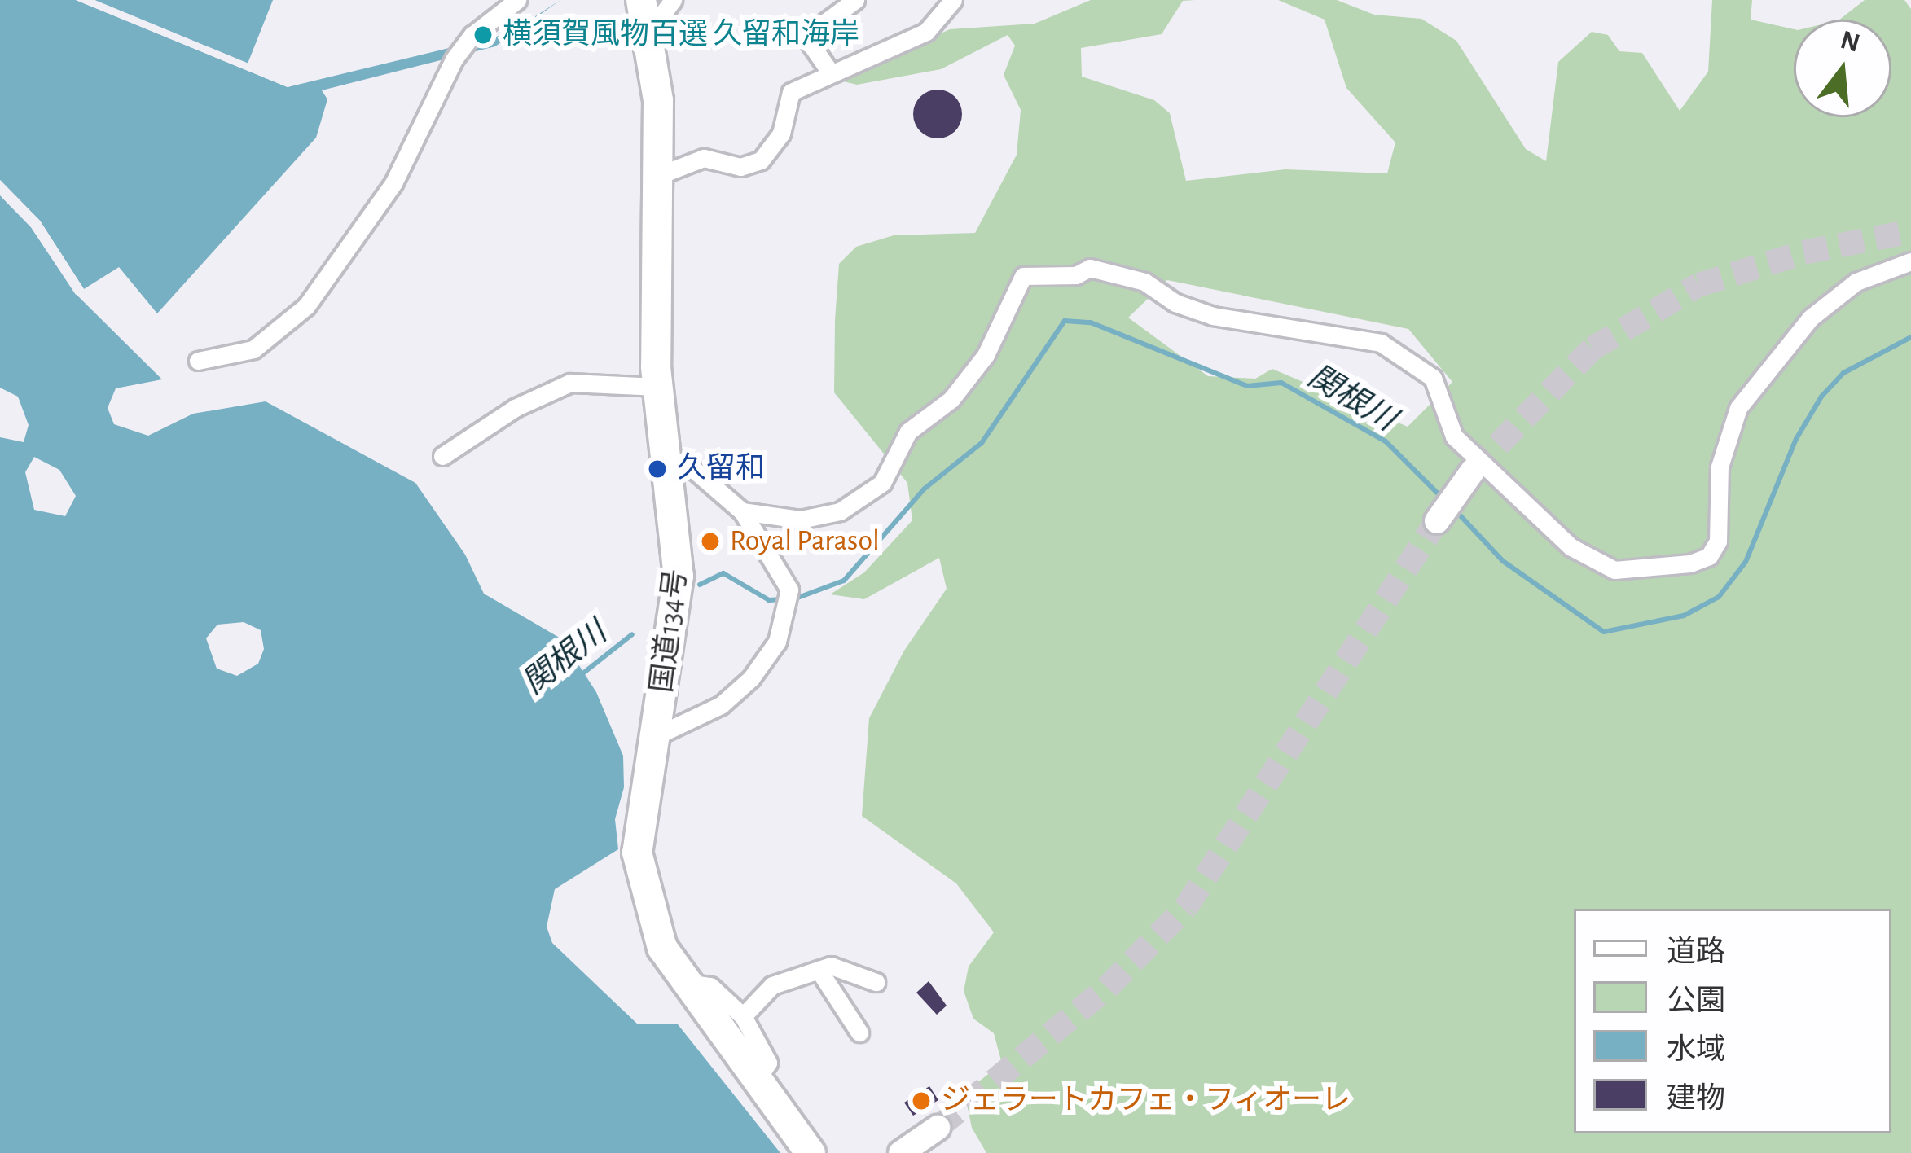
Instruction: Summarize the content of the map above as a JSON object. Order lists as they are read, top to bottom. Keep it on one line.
{"streets":{"highway":["国道134号"]},"water":["関根川"],"places":["横須賀風物百選 久留和海岸","久留和","Royal Parasol","ジェラートカフェ・フィオーレ"],"legend":["道路","公園","水域","建物"],"north":"top"}
